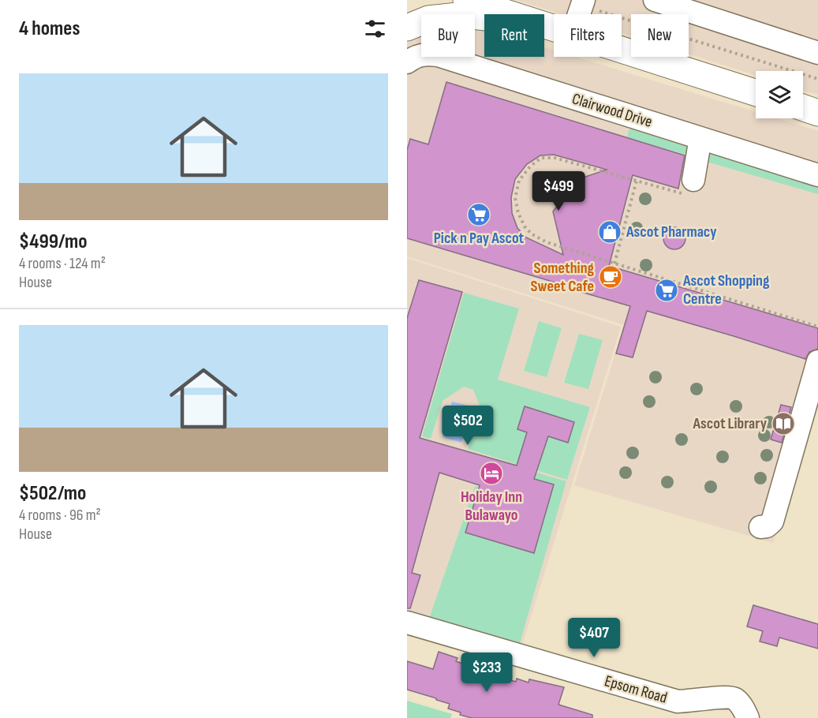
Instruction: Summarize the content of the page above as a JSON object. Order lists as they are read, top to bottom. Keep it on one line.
{"streets":{"street":["Clairwood Drive","Epsom Road"]},"places":{"supermarket":["Pick n Pay Ascot","Ascot Shopping Centre"],"shop":["Ascot Pharmacy"],"cafe":["Something Sweet Cafe"],"library":["Ascot Library"],"hotel":["Holiday Inn Bulawayo"]},"page":{"heading":"4 homes","chip":["Buy","Rent","Filters","New"],"list":[{"name":"$499/mo","note":"4 rooms · 124 m² · House"},{"name":"$502/mo","note":"4 rooms · 96 m² · House"}],"price":["$499","$502","$407","$233"]}}
